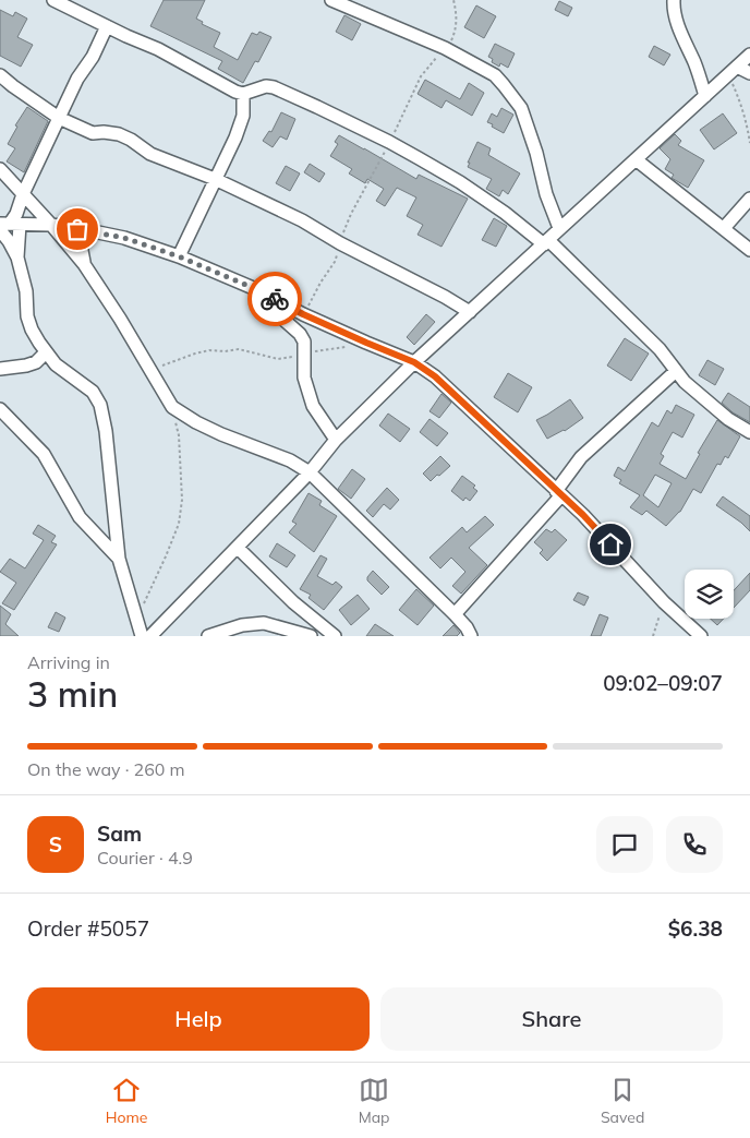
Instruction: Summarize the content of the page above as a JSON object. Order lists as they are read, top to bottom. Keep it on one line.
{"page":{"heading":["3 min","Arriving in","09:02–09:07"],"panel":["Sam","Courier · 4.9","Order #5057","$6.38"],"bar":"On the way · 260 m","round":"S","buttons":["Help","Share"],"tabs":["Home","Map","Saved"]}}
